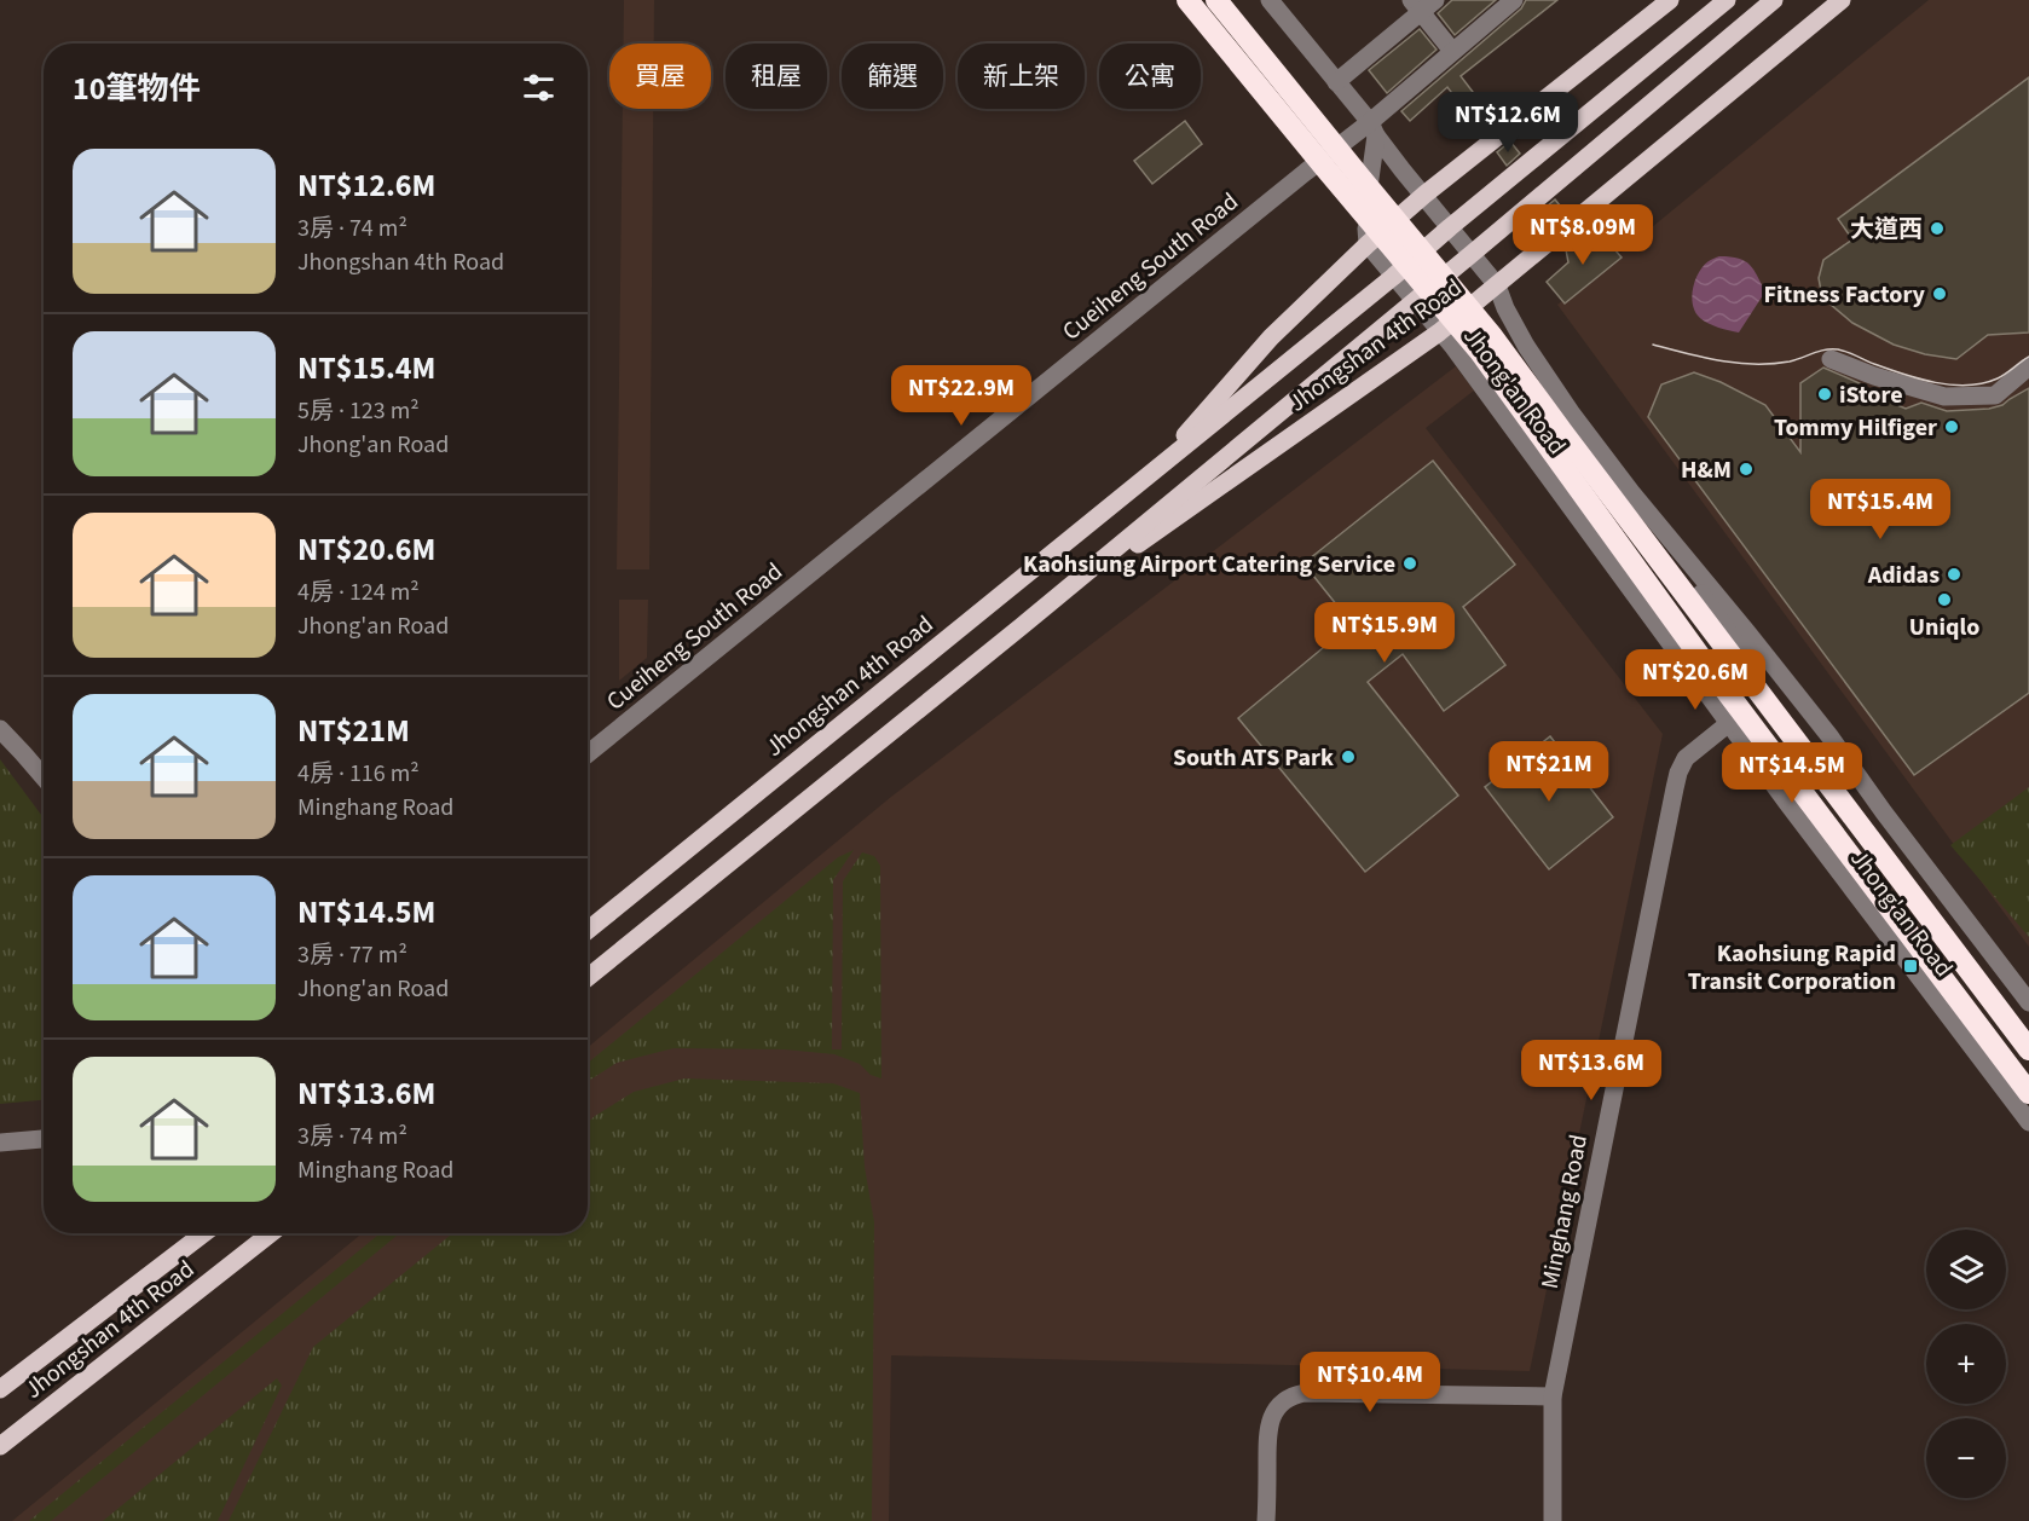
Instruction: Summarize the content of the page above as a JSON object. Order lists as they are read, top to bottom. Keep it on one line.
{"streets":{"main road":["Jhongshan 4th Road"],"street":["Cueiheng South Road","Jhong'an Road","Minghang Road"]},"crossings":[["Cueiheng South Road","Jhong'an Road"],["Jhongshan 4th Road","Jhong'an Road"],["Jhong'an Road","Minghang Road"]],"places":{"other":["大道西","Fitness Factory","iStore","Tommy Hilfiger","H&M","Kaohsiung Airport Catering Service","Adidas","Uniqlo","South ATS Park"],"transit":["Kaohsiung Rapid Transit Corporation"]},"page":{"chip":["買屋","租屋","篩選","新上架","公寓"],"heading":"10筆物件","price":["NT$12.6M","NT$8.09M","NT$22.9M","NT$15.4M","NT$15.9M","NT$20.6M","NT$21M","NT$14.5M","NT$13.6M","NT$10.4M"],"list":[{"name":"NT$12.6M","note":"3房 · 74 m² · Jhongshan 4th Road"},{"name":"NT$15.4M","note":"5房 · 123 m² · Jhong'an Road"},{"name":"NT$20.6M","note":"4房 · 124 m² · Jhong'an Road"},{"name":"NT$21M","note":"4房 · 116 m² · Minghang Road"},{"name":"NT$14.5M","note":"3房 · 77 m² · Jhong'an Road"},{"name":"NT$13.6M","note":"3房 · 74 m² · Minghang Road"}],"map_buttons":["+","−"]}}
